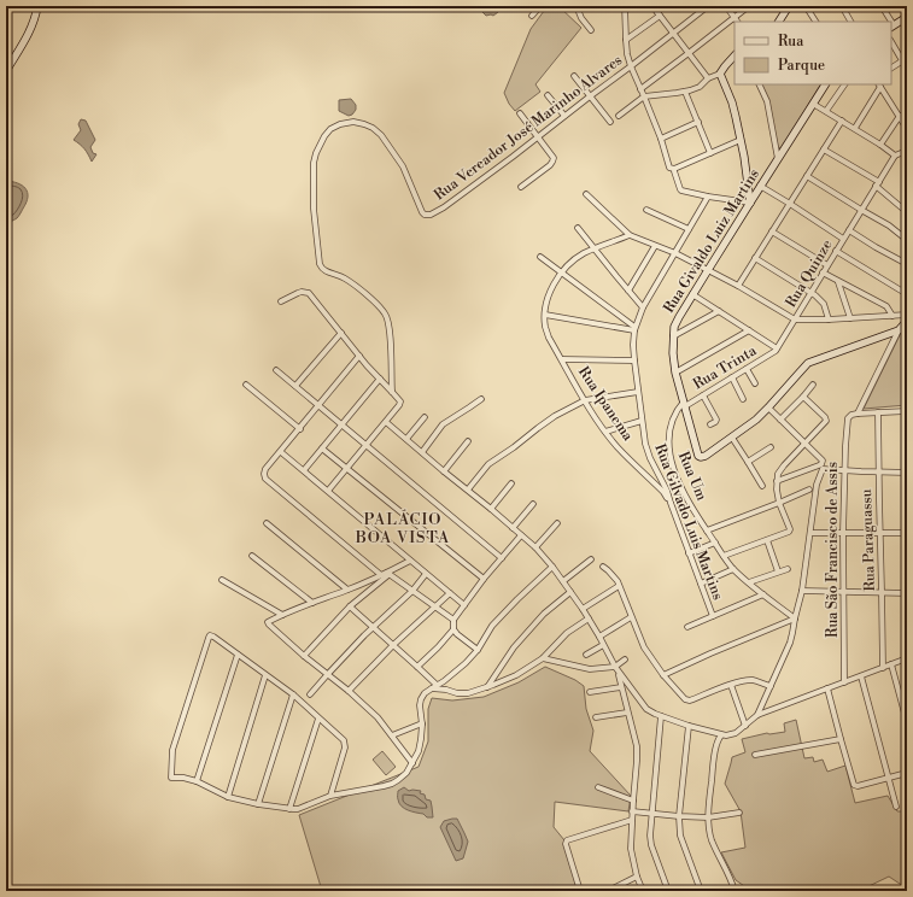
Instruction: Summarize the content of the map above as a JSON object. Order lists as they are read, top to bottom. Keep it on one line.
{"streets":{"street":["Rua Vereador José Marinho Alvares","Rua Givaldo Luiz Martins","Rua Quinze","Rua Trinta","Rua Ipanema","Rua Um","Rua Gilvado Luis Martins","Rua Paraguassu","Rua São Francisco de Assis"]},"crossings":[["Rua Givaldo Luiz Martins","Rua Trinta"],["Rua Givaldo Luiz Martins","Rua Um"],["Rua Quinze","Rua Trinta"],["Rua Trinta","Rua Um"],["Rua Ipanema","Rua Gilvado Luis Martins"]],"districts":["PALÁCIO BOA VISTA"],"legend":["Rua","Parque"]}
